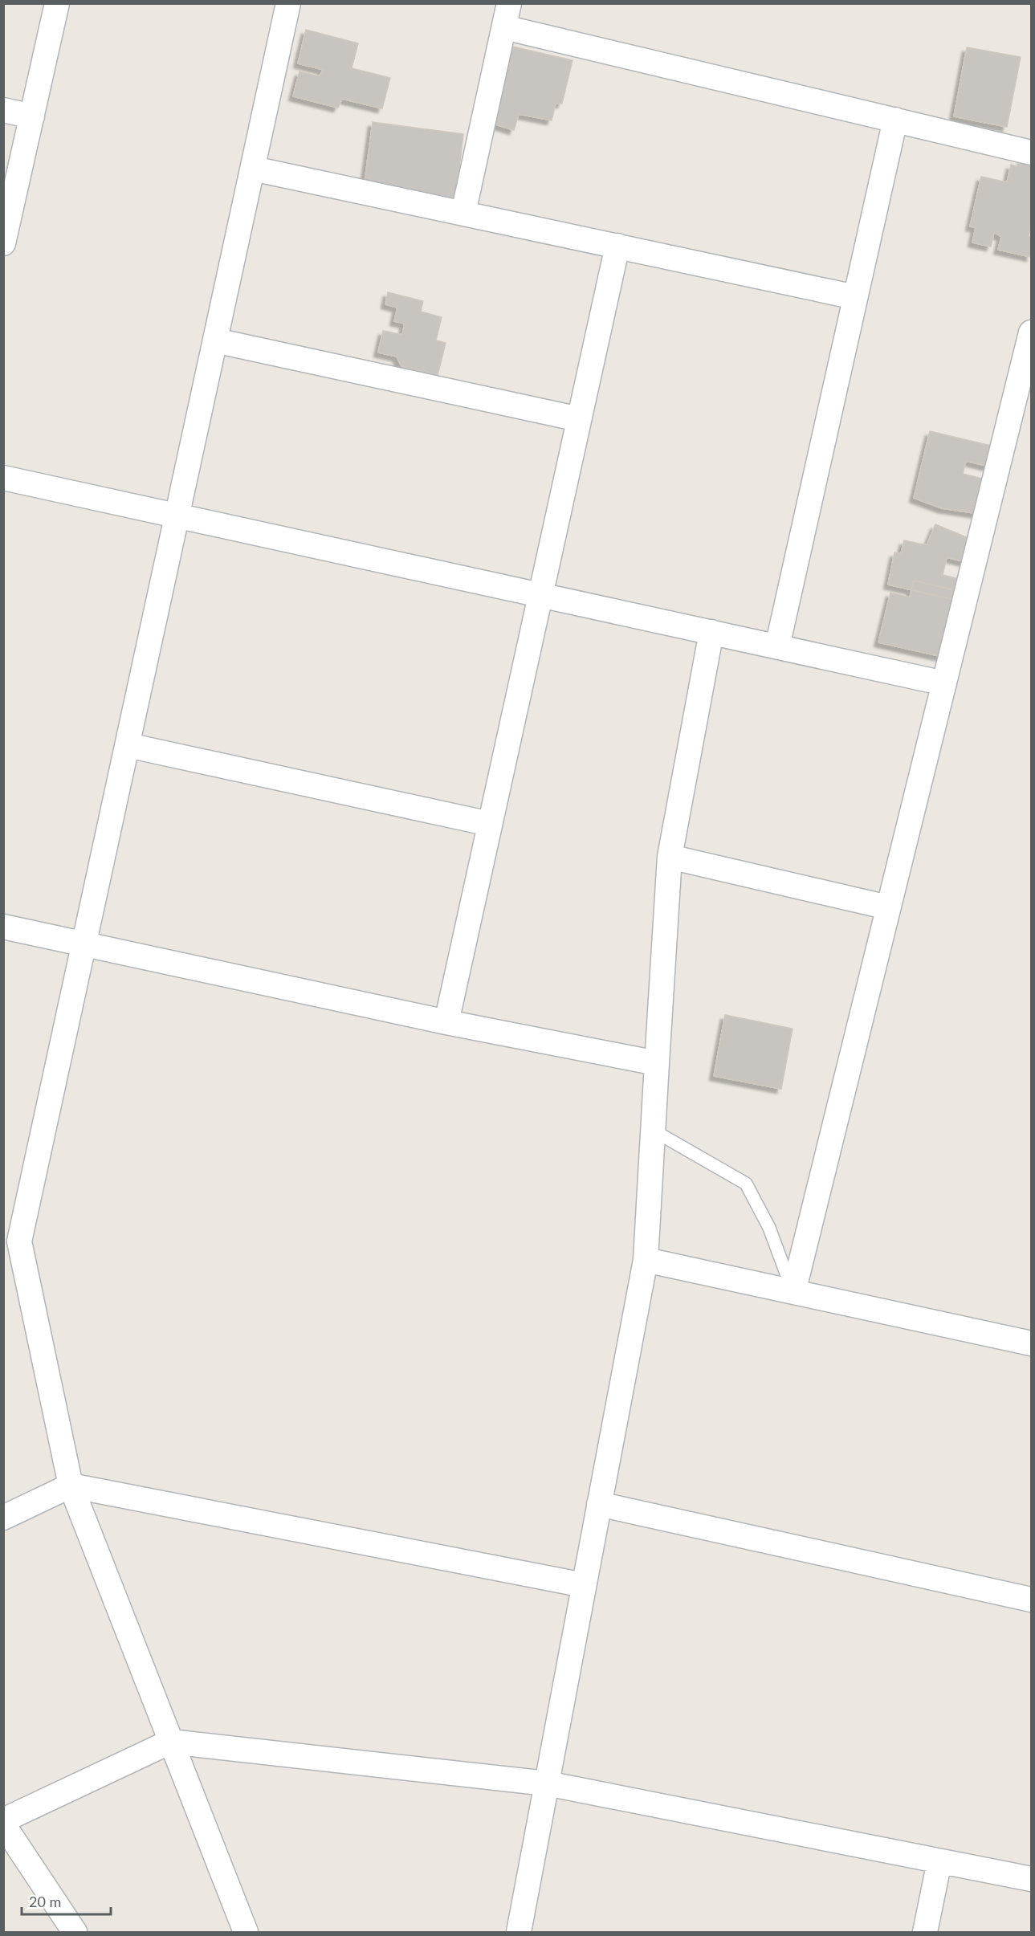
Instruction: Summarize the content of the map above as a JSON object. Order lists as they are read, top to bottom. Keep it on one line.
{"scale_bar":"20 m"}
